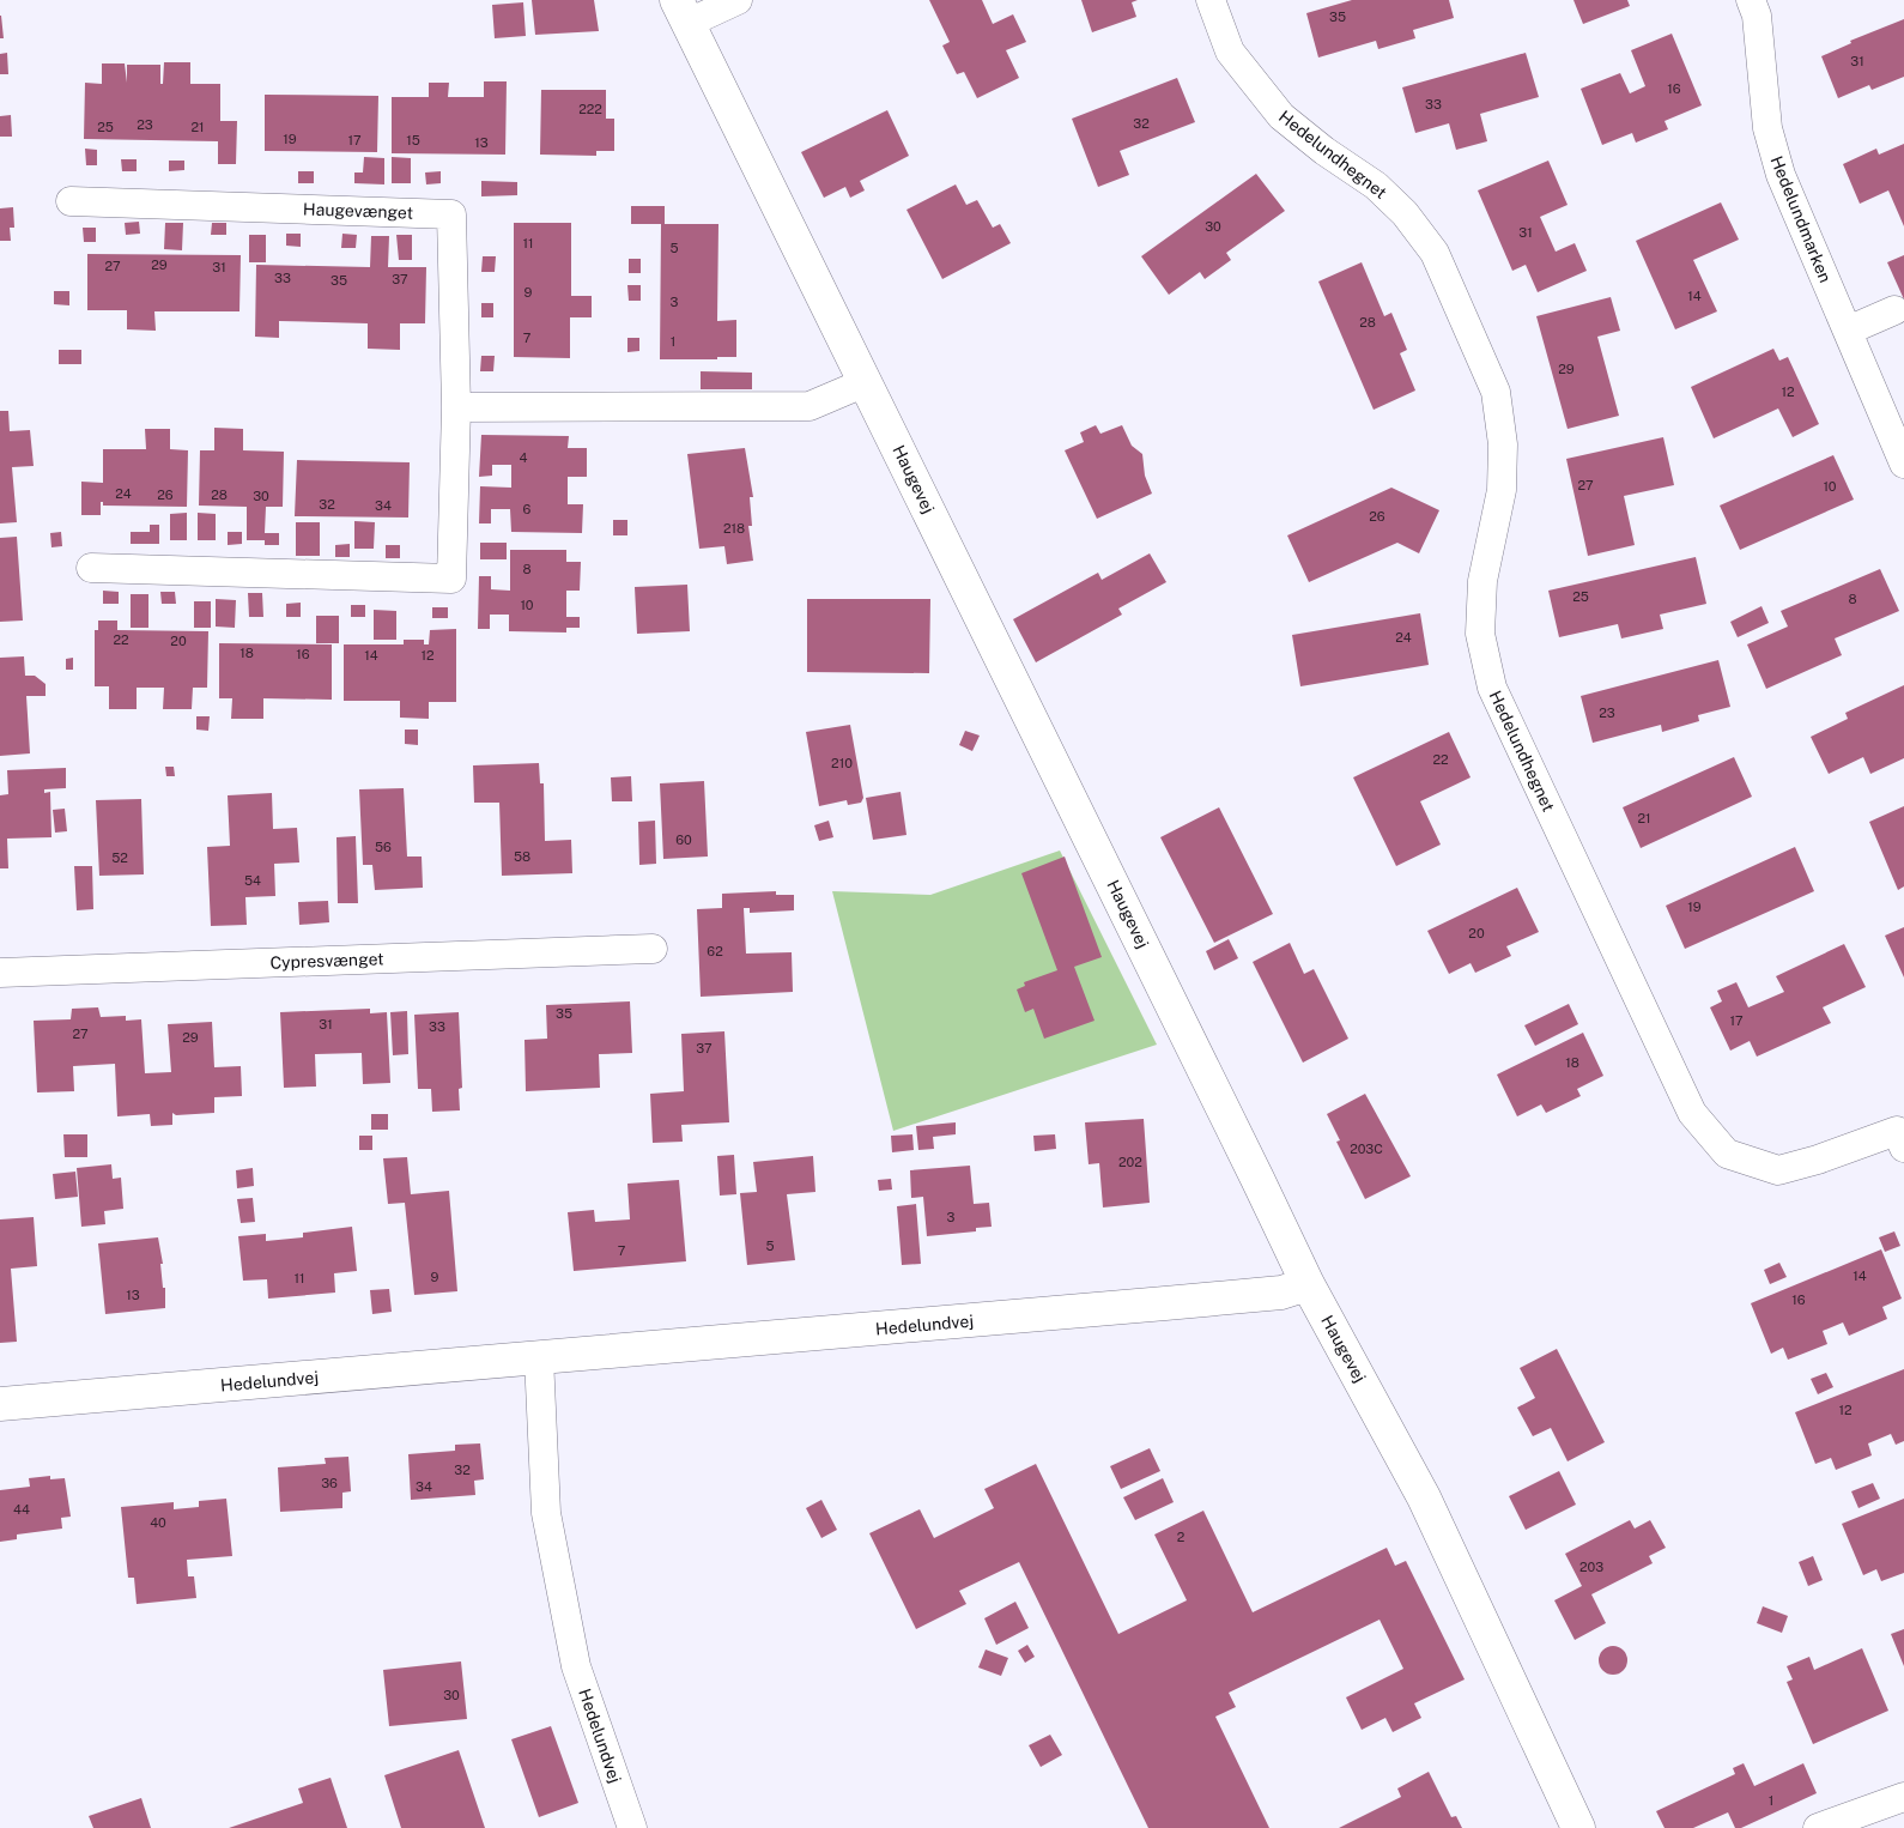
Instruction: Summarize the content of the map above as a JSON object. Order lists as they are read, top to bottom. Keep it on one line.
{"streets":{"street":["Hedelundhegnet","Haugevænget","Hedelundmarken","Haugevej","Cypresvænget","Hedelundvej"]},"crossings":[["Haugevej","Hedelundvej"]],"house_numbers":["35","31","16","33","222","32","23","25","21","19","17","15","13","30","31","11","5","29","27","31","33","37","35","9","14","3","28","7","1","29","12","4","27","10","24","26","28","30","32","34","6","26","218","8","25","8","10","24","22","20","18","16","14","12","23","22","210","21","60","56","58","52","54","19","20","62","35","17","31","33","27","29","37","18","203C","202","3","5","7","14","9","11","13","16","12","32","36","34","44","40","2","203","30","1"]}
